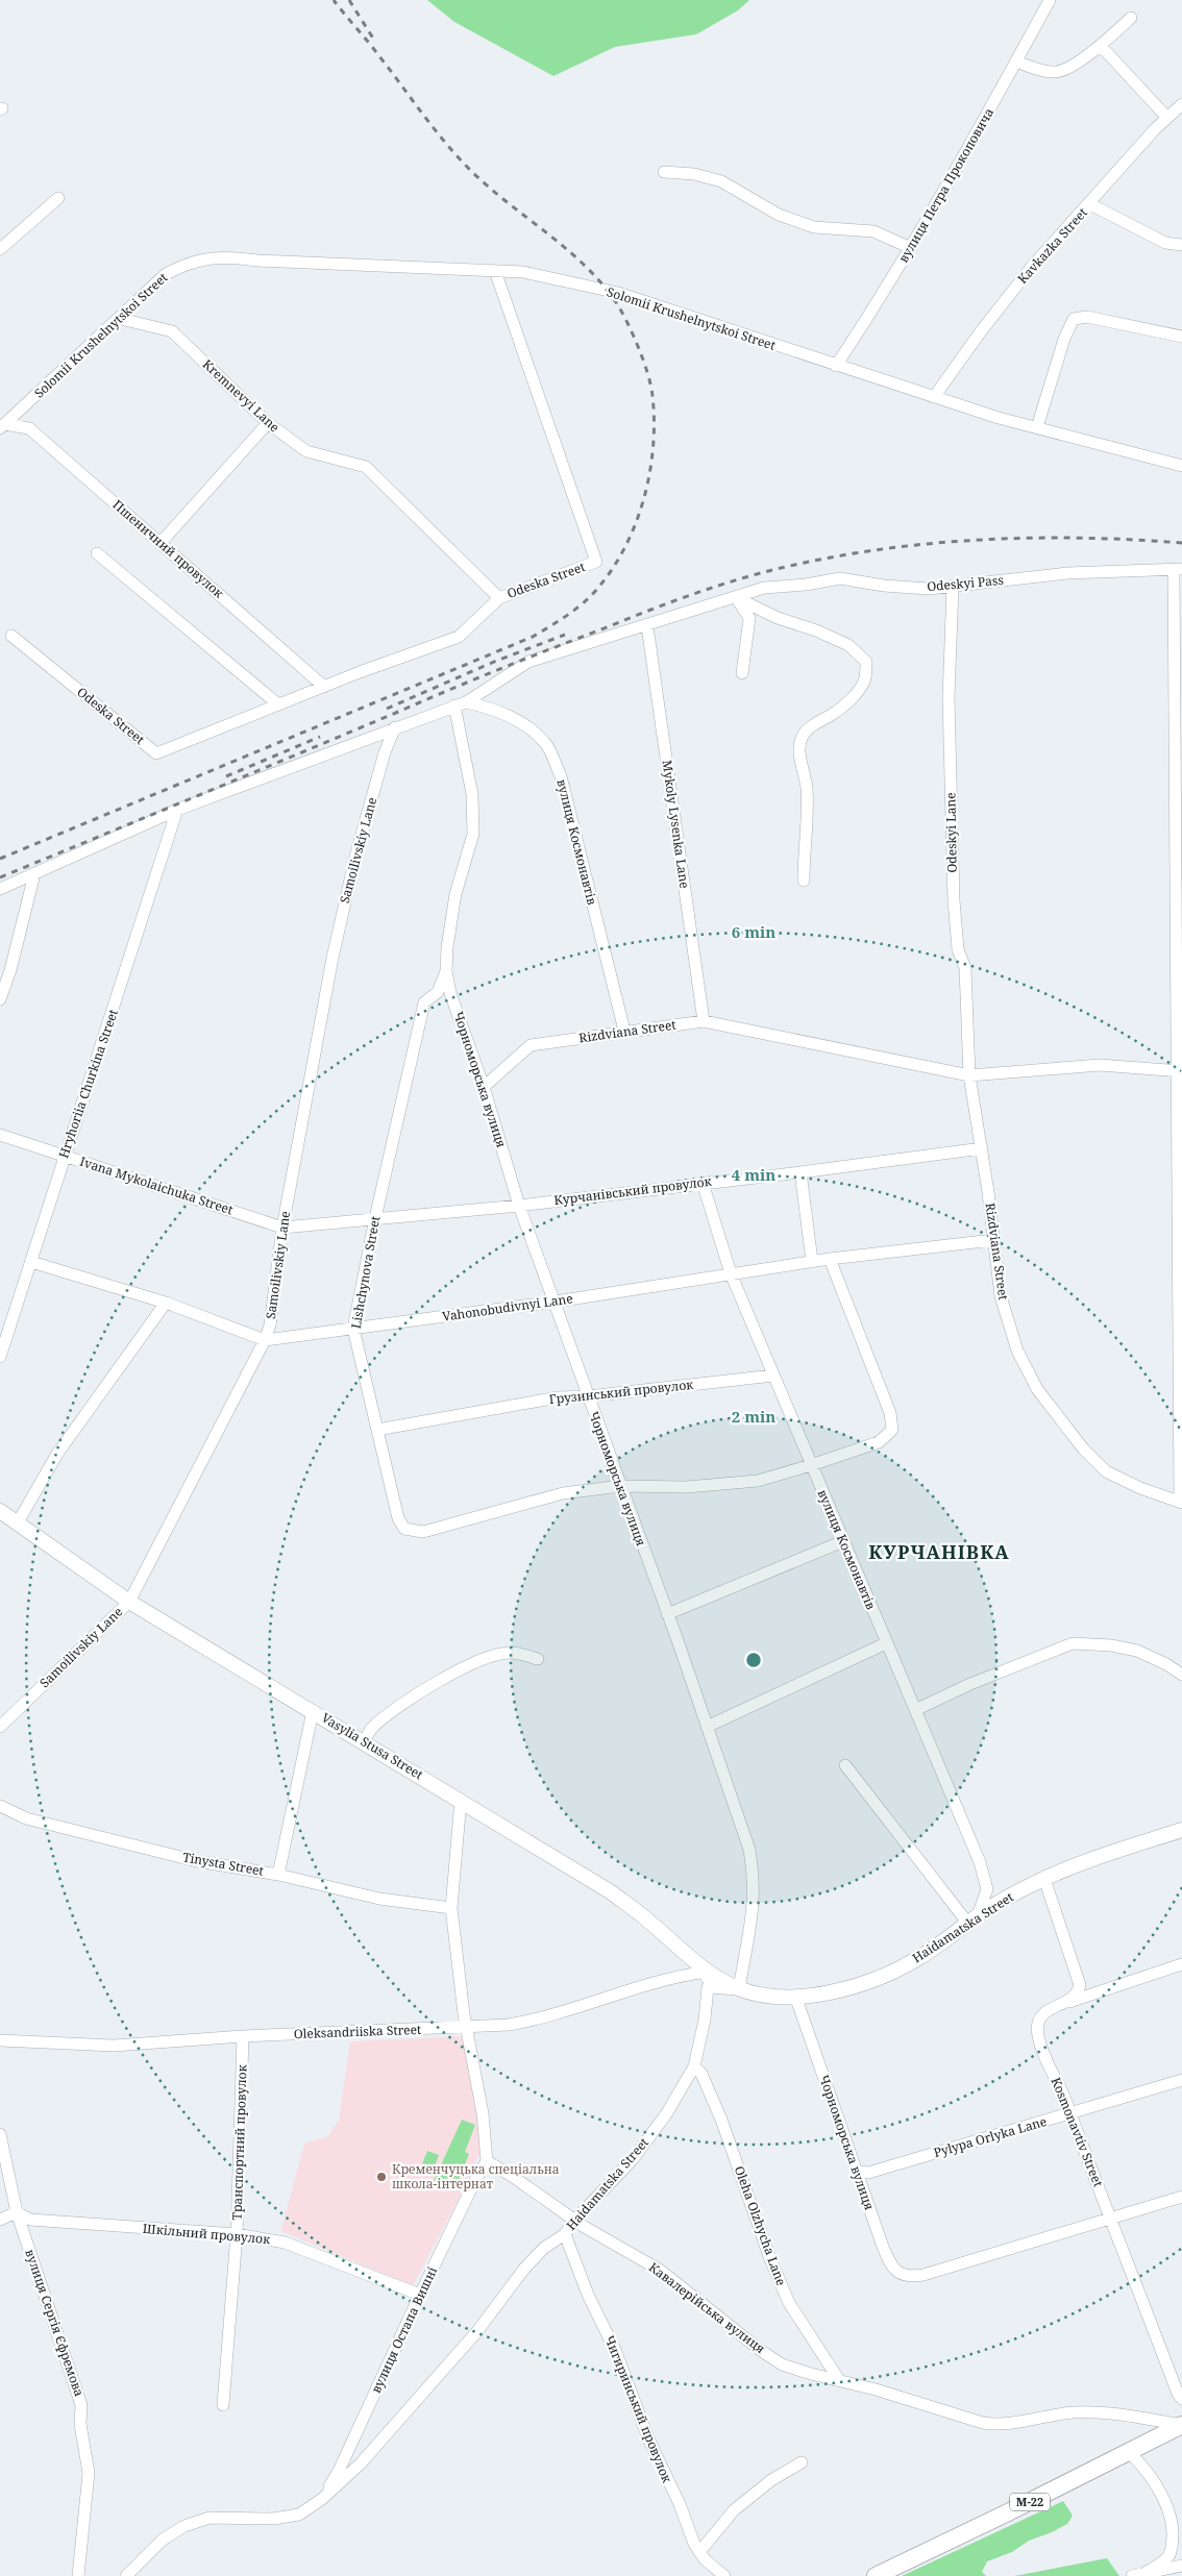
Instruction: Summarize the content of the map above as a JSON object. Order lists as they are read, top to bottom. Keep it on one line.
{"streets":{"highway":["М-22"],"main road":["Vasylia Stusa Street","Haidamatska Street"],"street":["вулиця Петра Прокоповича","Kavkazka Street","Solomii Krushelnytskoi Street","Kremnevyi Lane","Пшеничний провулок","Odeska Street","Odeskyi Pass","Mykoly Lysenka Lane","Odeskyi Lane","вулиця Космонавтів","Samoilivskiy Lane","Rizdviana Street","Чорноморська вулиця","Hryhoriia Churkina Street","Ivana Mykolaichuka Street","Курчанівський провулок","Lishchynova Street","Vahonobudivnyi Lane","Грузинський провулок","Tinysta Street","Oleksandriiska Street","Kosmonavtiv Street","Pylypa Orlyka Lane","Транспортний провулок","Oleha Olzhycha Lane","Шкільний провулок","Кавалерійська вулиця","вулиця Сергія Єфремова","вулиця Остапа Вишні","Чигиринський провулок"]},"crossings":[["вулиця Петра Прокоповича","Solomii Krushelnytskoi Street"],["Kavkazka Street","Solomii Krushelnytskoi Street"],["Solomii Krushelnytskoi Street","Kremnevyi Lane"],["Solomii Krushelnytskoi Street","Пшеничний провулок"],["Solomii Krushelnytskoi Street","Odeska Street"],["Kremnevyi Lane","Odeska Street"],["Пшеничний провулок","Odeska Street"],["Odeskyi Pass","Mykoly Lysenka Lane"],["Odeskyi Pass","Odeskyi Lane"],["Odeskyi Pass","вулиця Космонавтів"],["Odeskyi Pass","Samoilivskiy Lane"],["Odeskyi Pass","Hryhoriia Churkina Street"],["Odeskyi Pass","Lishchynova Street"],["Mykoly Lysenka Lane","Rizdviana Street"],["Odeskyi Lane","Rizdviana Street"],["вулиця Космонавтів","Rizdviana Street"],["вулиця Космонавтів","Курчанівський провулок"],["вулиця Космонавтів","Lishchynova Street"],["вулиця Космонавтів","Vahonobudivnyi Lane"],["вулиця Космонавтів","Грузинський провулок"],["вулиця Космонавтів","Haidamatska Street"],["Samoilivskiy Lane","Ivana Mykolaichuka Street"],["Samoilivskiy Lane","Курчанівський провулок"],["Samoilivskiy Lane","Vahonobudivnyi Lane"],["Samoilivskiy Lane","Vasylia Stusa Street"],["Rizdviana Street","Чорноморська вулиця"],["Rizdviana Street","Курчанівський провулок"],["Rizdviana Street","Vahonobudivnyi Lane"],["Чорноморська вулиця","Курчанівський провулок"],["Чорноморська вулиця","Lishchynova Street"],["Чорноморська вулиця","Vahonobudivnyi Lane"],["Чорноморська вулиця","Грузинський провулок"],["Чорноморська вулиця","Vasylia Stusa Street"],["Чорноморська вулиця","Haidamatska Street"],["Чорноморська вулиця","Kosmonavtiv Street"],["Чорноморська вулиця","Pylypa Orlyka Lane"],["Hryhoriia Churkina Street","Ivana Mykolaichuka Street"],["Hryhoriia Churkina Street","Vahonobudivnyi Lane"],["Ivana Mykolaichuka Street","Курчанівський провулок"],["Курчанівський провулок","Lishchynova Street"],["Lishchynova Street","Vahonobudivnyi Lane"],["Lishchynova Street","Грузинський провулок"],["Vasylia Stusa Street","Haidamatska Street"],["Vasylia Stusa Street","Oleksandriiska Street"],["Haidamatska Street","Oleha Olzhycha Lane"],["Haidamatska Street","Кавалерійська вулиця"],["Haidamatska Street","вулиця Остапа Вишні"],["Haidamatska Street","Чигиринський провулок"],["Oleksandriiska Street","Транспортний провулок"],["Kosmonavtiv Street","Pylypa Orlyka Lane"],["Транспортний провулок","Шкільний провулок"],["Oleha Olzhycha Lane","Кавалерійська вулиця"],["Шкільний провулок","вулиця Сергія Єфремова"],["Шкільний провулок","вулиця Остапа Вишні"],["Кавалерійська вулиця","вулиця Остапа Вишні"],["Кавалерійська вулиця","М-22"]],"districts":["КУРЧАНІВКА"],"places":["Кременчуцька спеціальна школа-інтернат"],"rings":["6 min","4 min","2 min"]}
